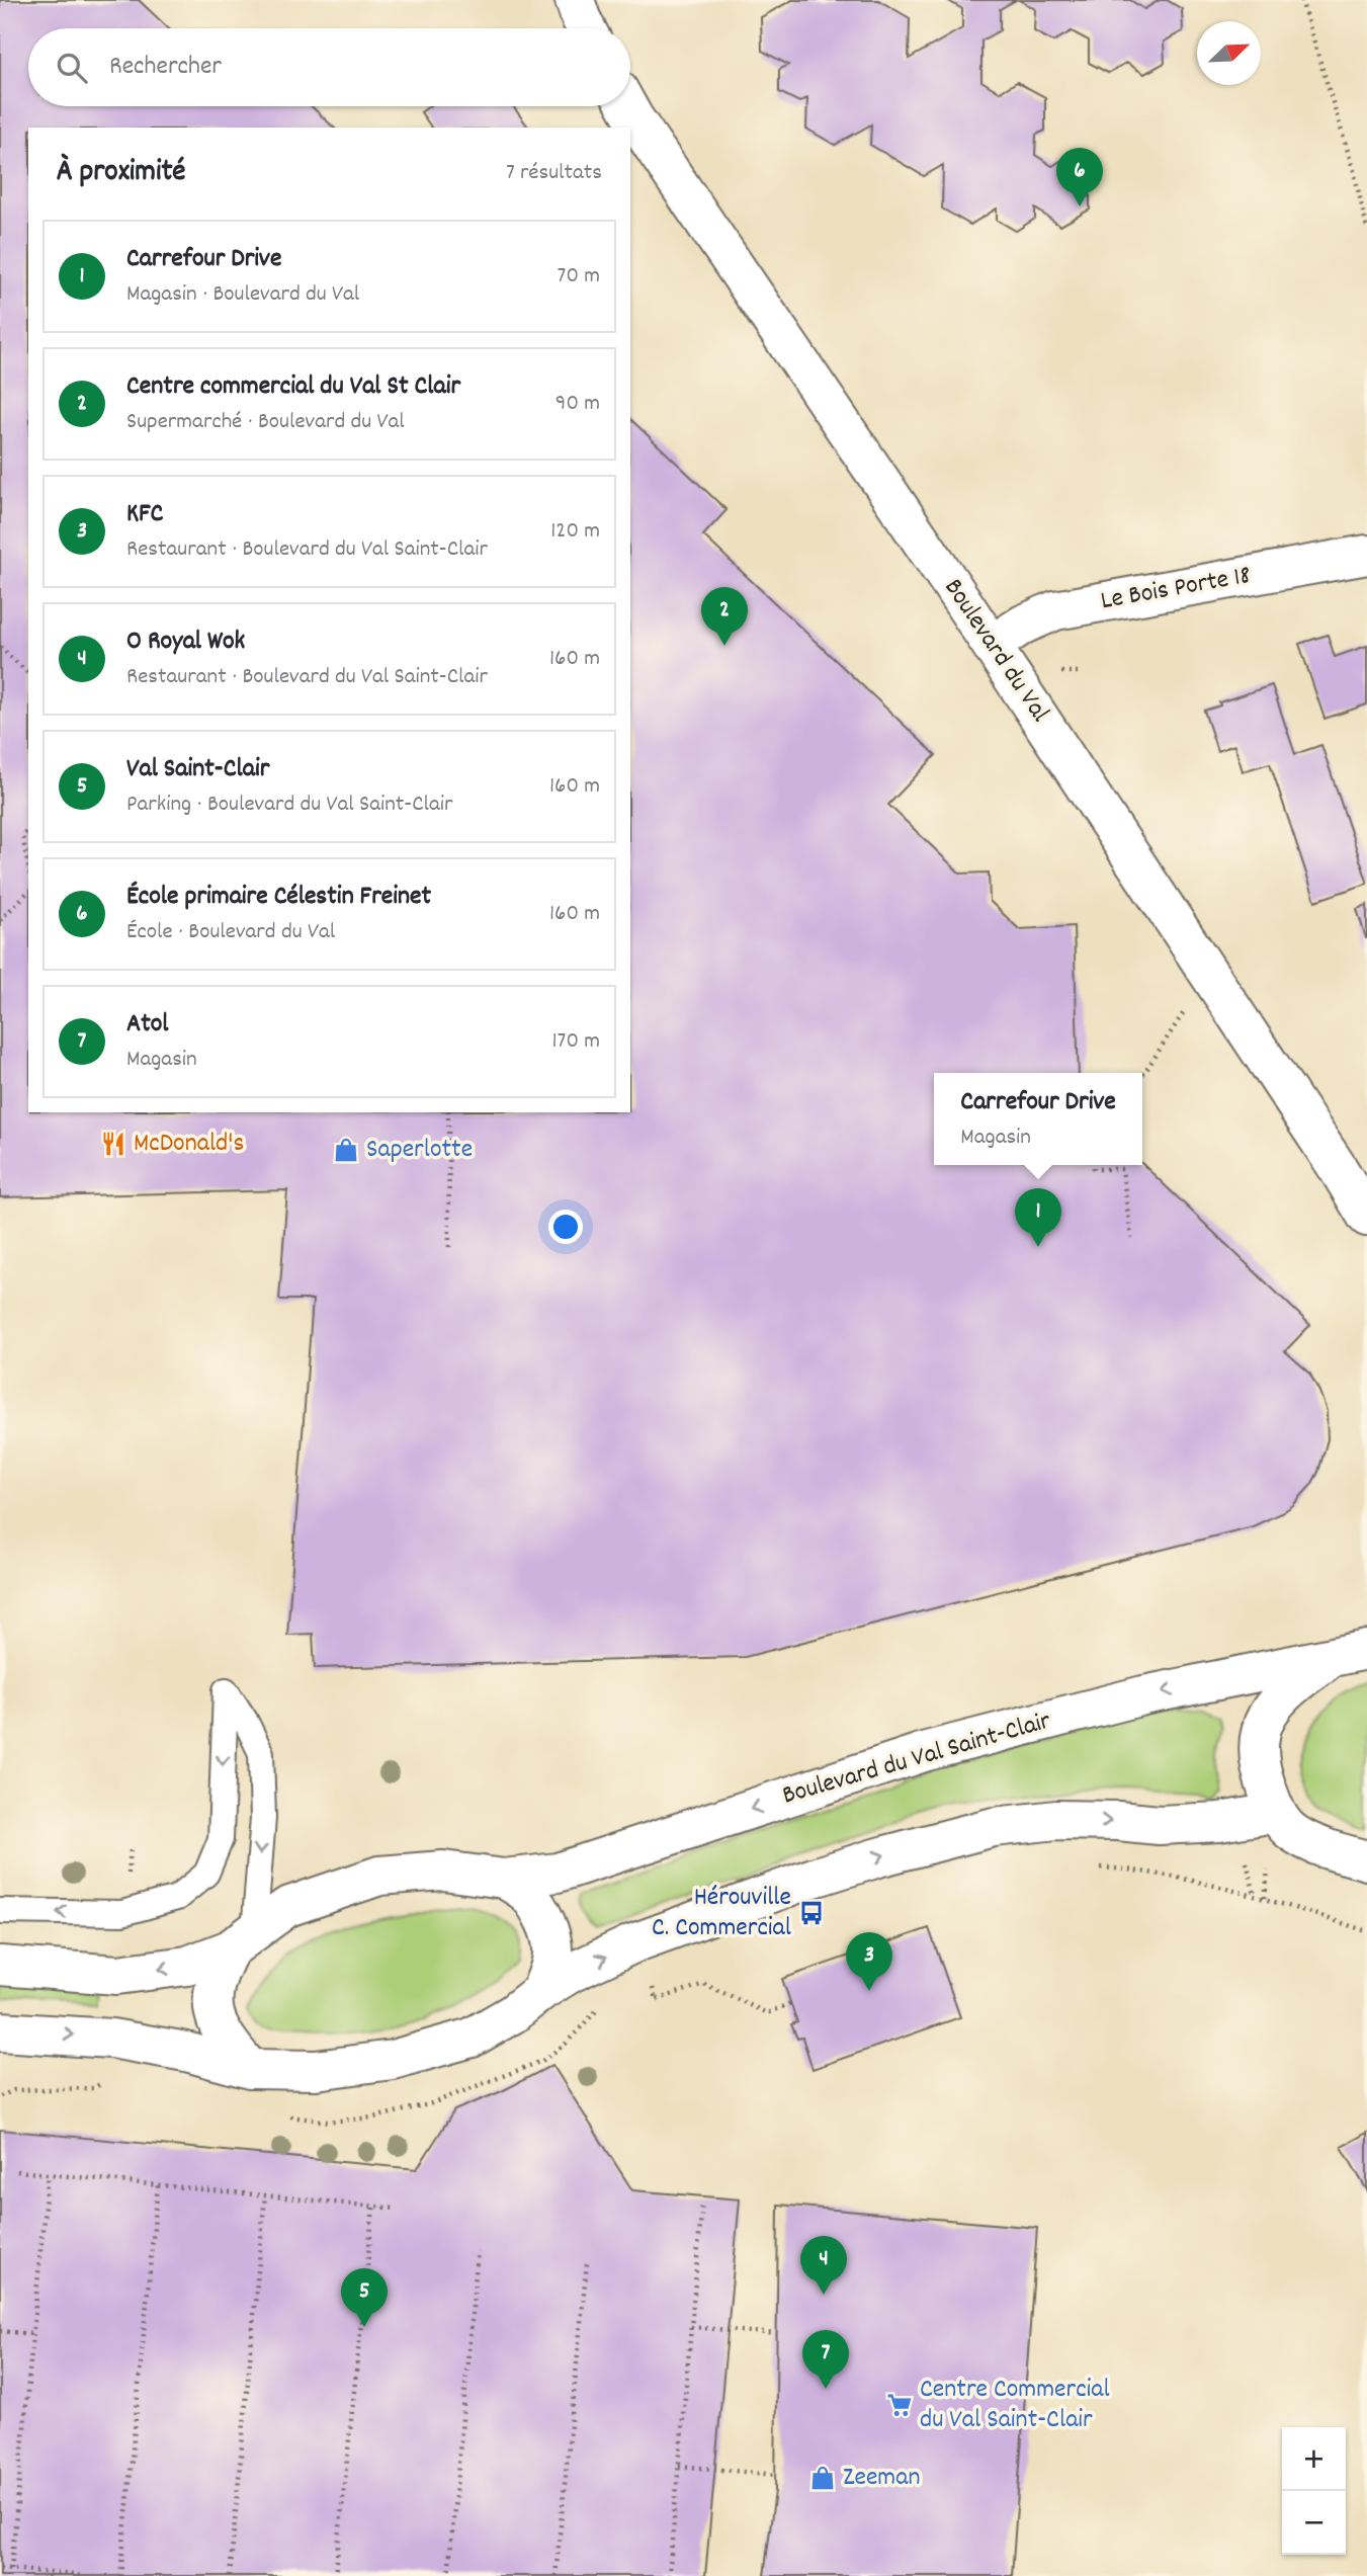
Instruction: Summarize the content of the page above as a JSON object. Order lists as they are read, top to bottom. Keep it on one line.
{"streets":{"street":["Le Bois Porte 18","Boulevard du Val","Boulevard du Val Saint-Clair"]},"crossings":[["Le Bois Porte 18","Boulevard du Val"]],"places":{"restaurant":["McDonald's"],"shop":["Saperlotte","Zeeman"],"bus stop":["Hérouville C. Commercial"],"supermarket":["Centre Commercial du Val Saint-Clair"]},"north":"top right","page":{"search":"Rechercher","heading":["À proximité","7 résultats"],"pins":["6","2","1","3","4","5","7"],"list":[{"mark":"1","name":"Carrefour Drive","note":"Magasin · Boulevard du Val","value":"70 m"},{"mark":"2","name":"Centre commercial du Val St Clair","note":"Supermarché · Boulevard du Val","value":"90 m"},{"mark":"3","name":"KFC","note":"Restaurant · Boulevard du Val Saint-Clair","value":"120 m"},{"mark":"4","name":"O Royal Wok","note":"Restaurant · Boulevard du Val Saint-Clair","value":"160 m"},{"mark":"5","name":"Val Saint-Clair","note":"Parking · Boulevard du Val Saint-Clair","value":"160 m"},{"mark":"6","name":"École primaire Célestin Freinet","note":"École · Boulevard du Val","value":"160 m"},{"mark":"7","name":"Atol","note":"Magasin","value":"170 m"}],"popup":["Carrefour Drive","Magasin"],"map_buttons":["+","−"]}}
